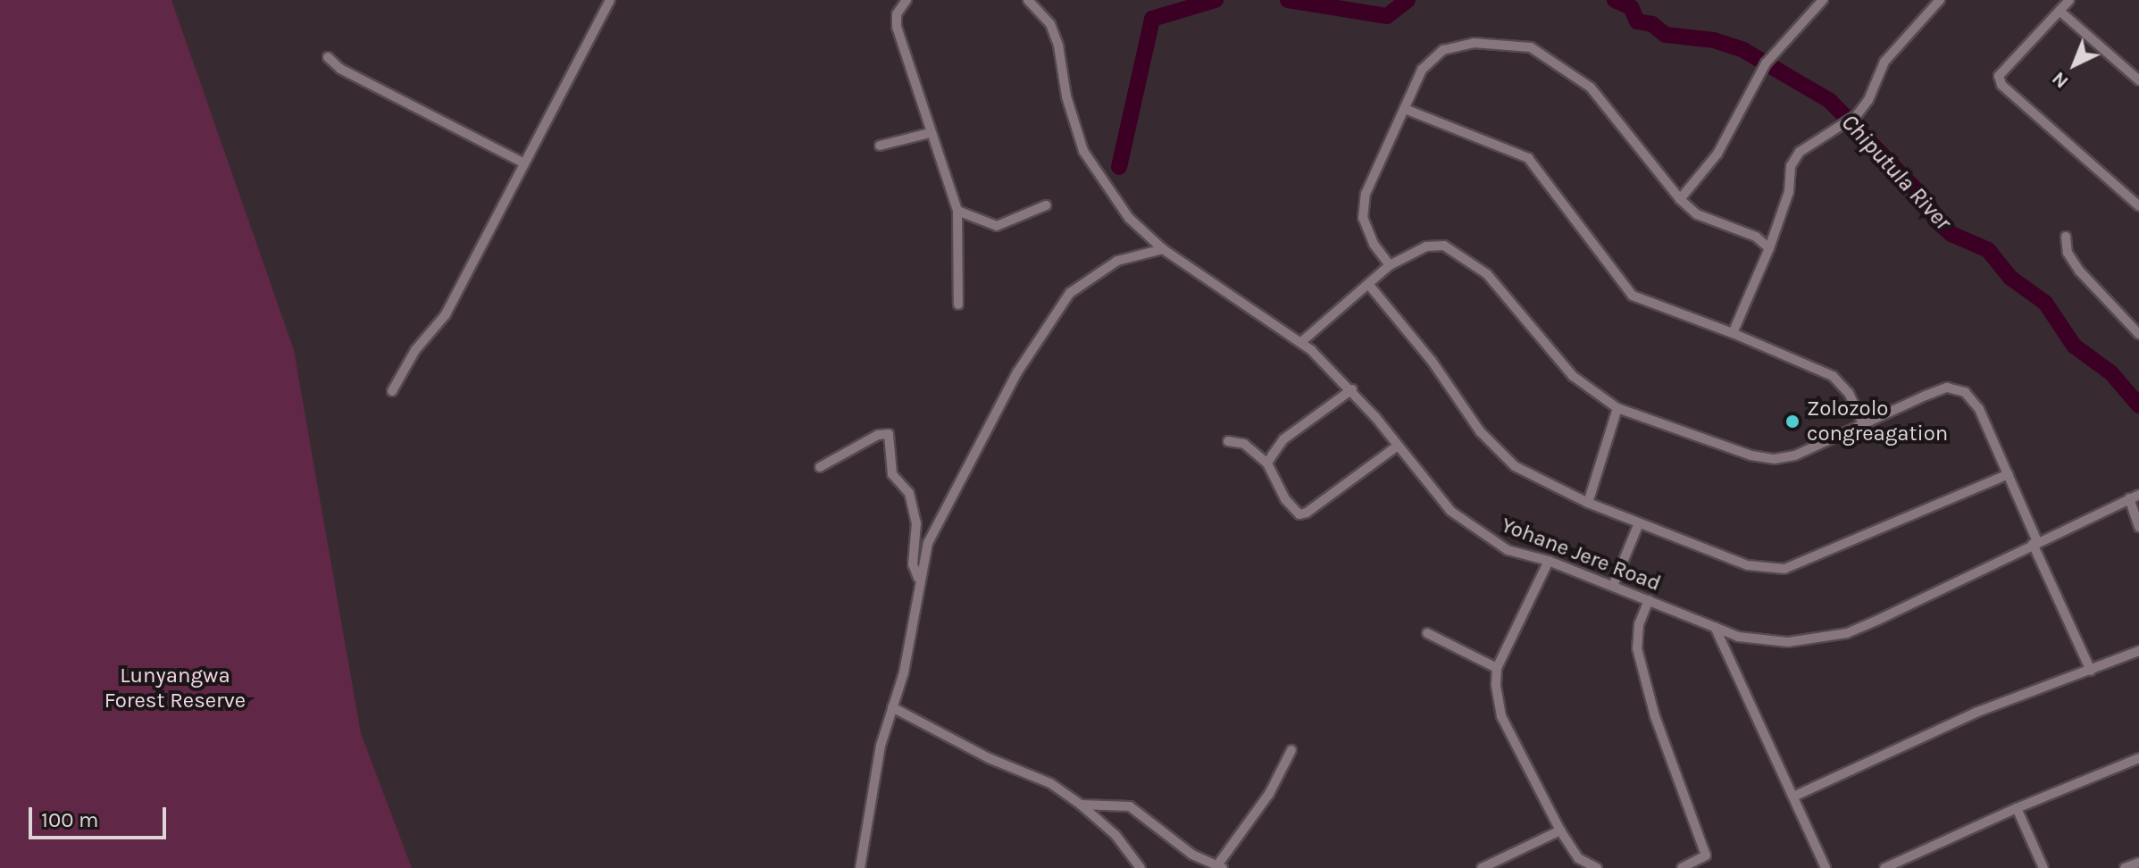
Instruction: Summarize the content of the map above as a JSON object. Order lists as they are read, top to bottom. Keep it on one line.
{"streets":{"street":["Yohane Jere Road"]},"water":["Chiputula River"],"parks":["Lunyangwa Forest Reserve"],"places":["Zolozolo congreagation"],"scale_bar":"100 m","north":"bottom left"}
